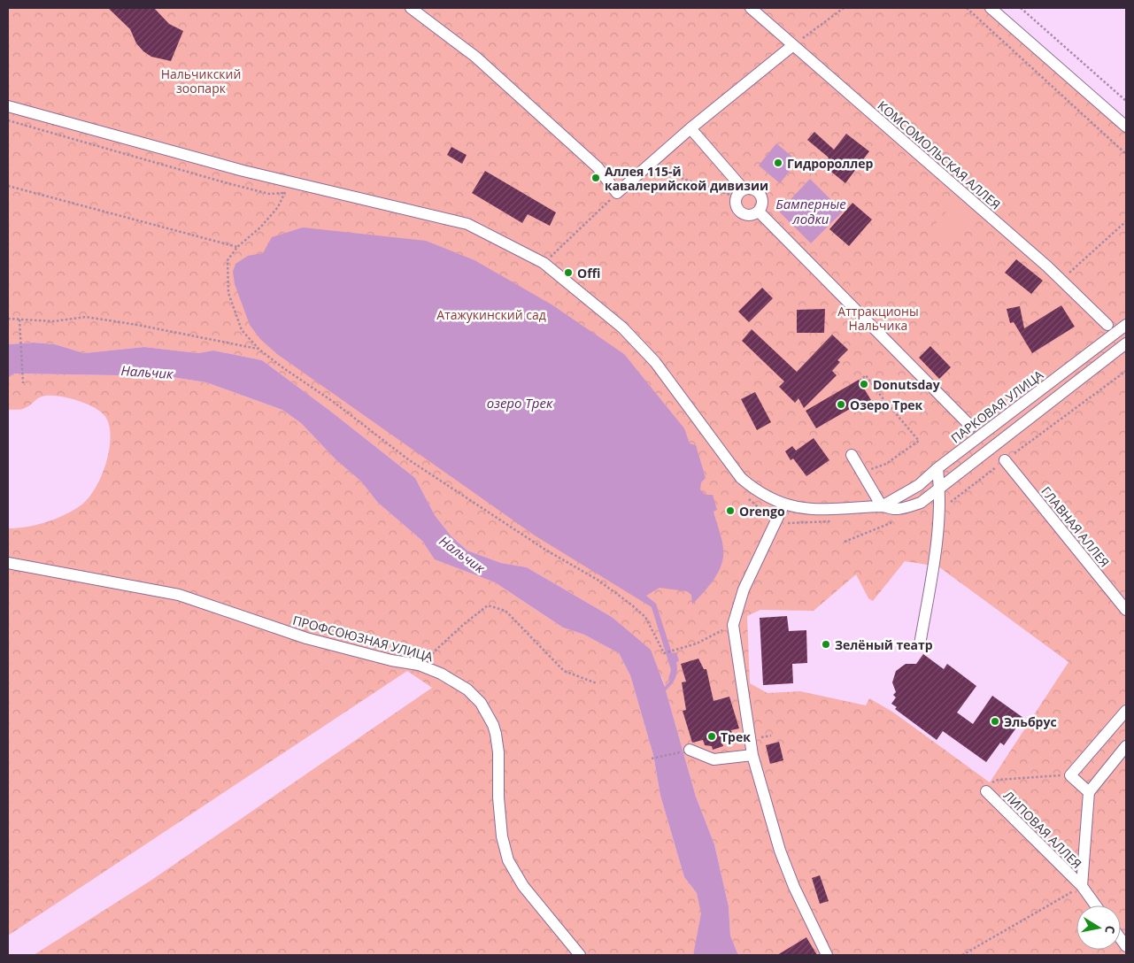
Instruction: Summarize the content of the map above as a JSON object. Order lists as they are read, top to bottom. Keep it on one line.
{"streets":{"street":["КОМСОМОЛЬСКАЯ АЛЛЕЯ","ПАРКОВАЯ УЛИЦА","ГЛАВНАЯ АЛЛЕЯ","ПРОФСОЮЗНАЯ УЛИЦА","ЛИПОВАЯ АЛЛЕЯ"]},"water":["Бамперные лодки","Нальчик","озеро Трек"],"parks":["Нальчикский зоопарк","Аттракционы Нальчика","Атажукинский сад"],"places":["Гидророллер","Аллея 115-й кавалерийской дивизии","Offi","Donutsday","Озеро Трек","Orengo","Зелёный театр","Эльбрус","Трек"],"north":"right"}
